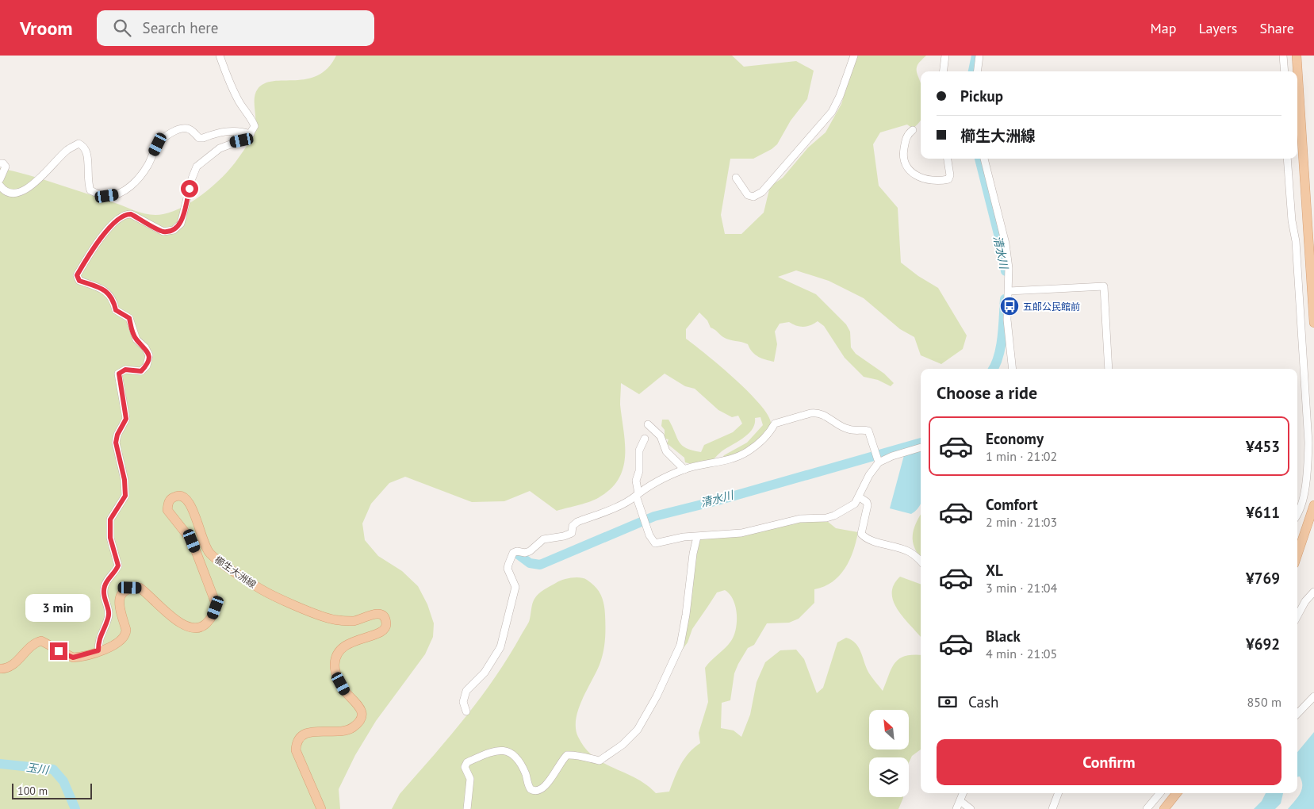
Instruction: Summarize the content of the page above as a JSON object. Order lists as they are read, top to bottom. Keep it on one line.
{"streets":{"main road":["櫛生大洲線"]},"water":["清水川","玉川"],"places":{"bus stop":["五郎公民館前"]},"scale_bar":"100 m","north":"top left","page":{"header":"Vroom","search":"Search here","nav":["Map","Layers","Share"],"banner":["Pickup","櫛生大洲線"],"heading":"Choose a ride","list":[{"name":"Economy","note":"1 min · 21:02","value":"¥453"},{"name":"Comfort","note":"2 min · 21:03","value":"¥611"},{"name":"XL","note":"3 min · 21:04","value":"¥769"},{"name":"Black","note":"4 min · 21:05","value":"¥692"}],"bubble":"3 min","pay":["Cash","850 m"],"buttons":"Confirm","scale":"100 m"}}
